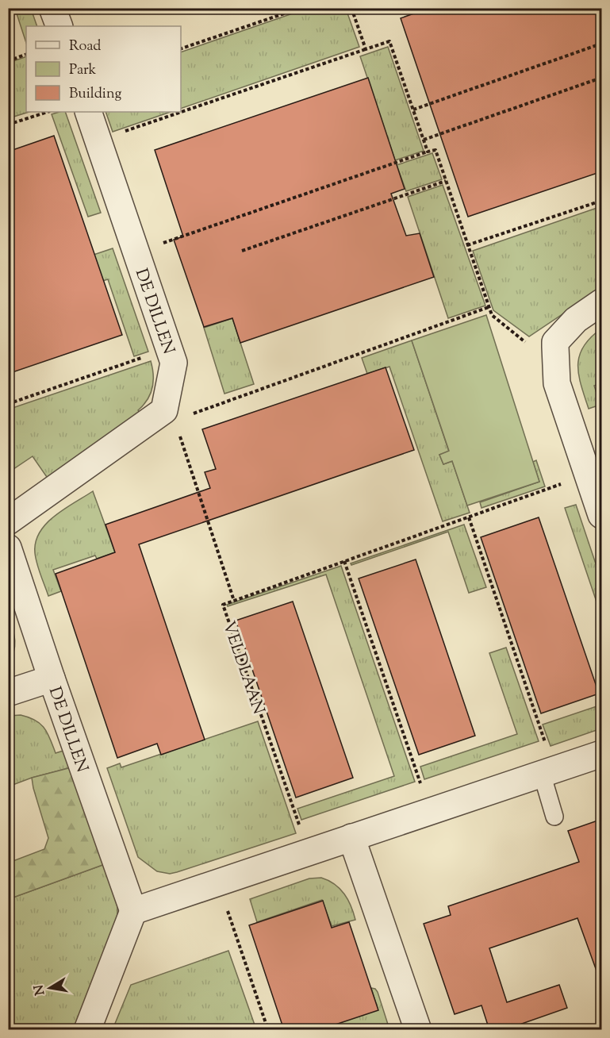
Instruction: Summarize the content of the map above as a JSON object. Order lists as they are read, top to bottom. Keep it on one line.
{"streets":{"street":["DE DILLEN"],"path":["VELDLAAN"]},"legend":["Road","Park","Building"],"north":"left"}
